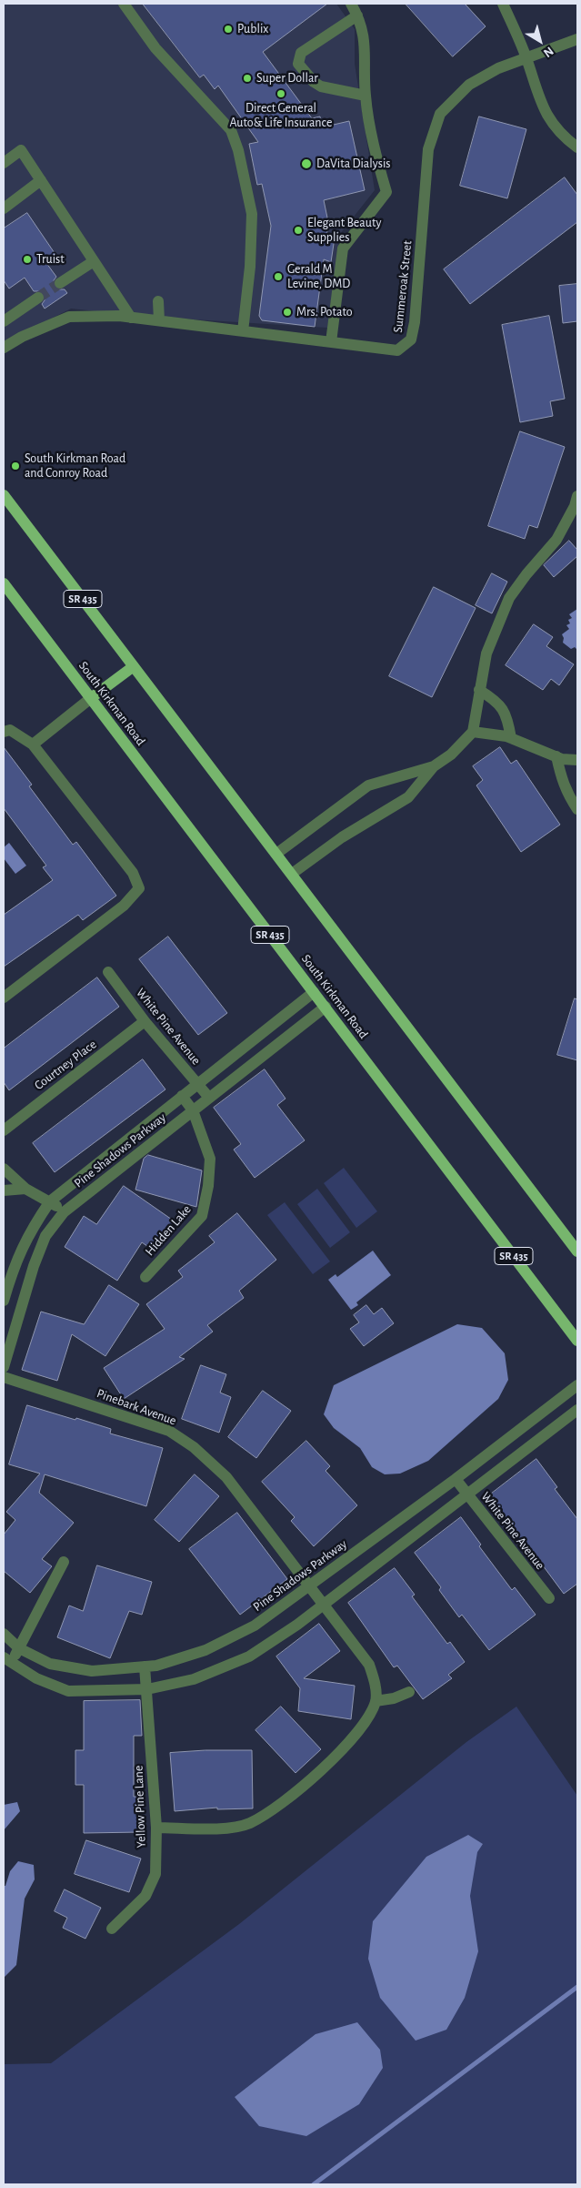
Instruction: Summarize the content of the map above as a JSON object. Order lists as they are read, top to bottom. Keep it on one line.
{"streets":{"main road":["SR 435","South Kirkman Road"],"street":["Summeroak Street","White Pine Avenue","Courtney Place","Pine Shadows Parkway","Hidden Lake","Pinebark Avenue","Yellow Pine Lane"]},"crossings":[["South Kirkman Road","Pine Shadows Parkway"],["White Pine Avenue","Courtney Place"],["White Pine Avenue","Pine Shadows Parkway"],["Pine Shadows Parkway","Hidden Lake"],["Pine Shadows Parkway","Pinebark Avenue"],["Pine Shadows Parkway","Yellow Pine Lane"]],"places":["Publix","Super Dollar","Direct General Auto& Life Insurance","DaVita Dialysis","Elegant Beauty Supplies","Truist","Gerald M Levine, DMD","Mrs. Potato","South Kirkman Road and Conroy Road"],"north":"bottom right"}
